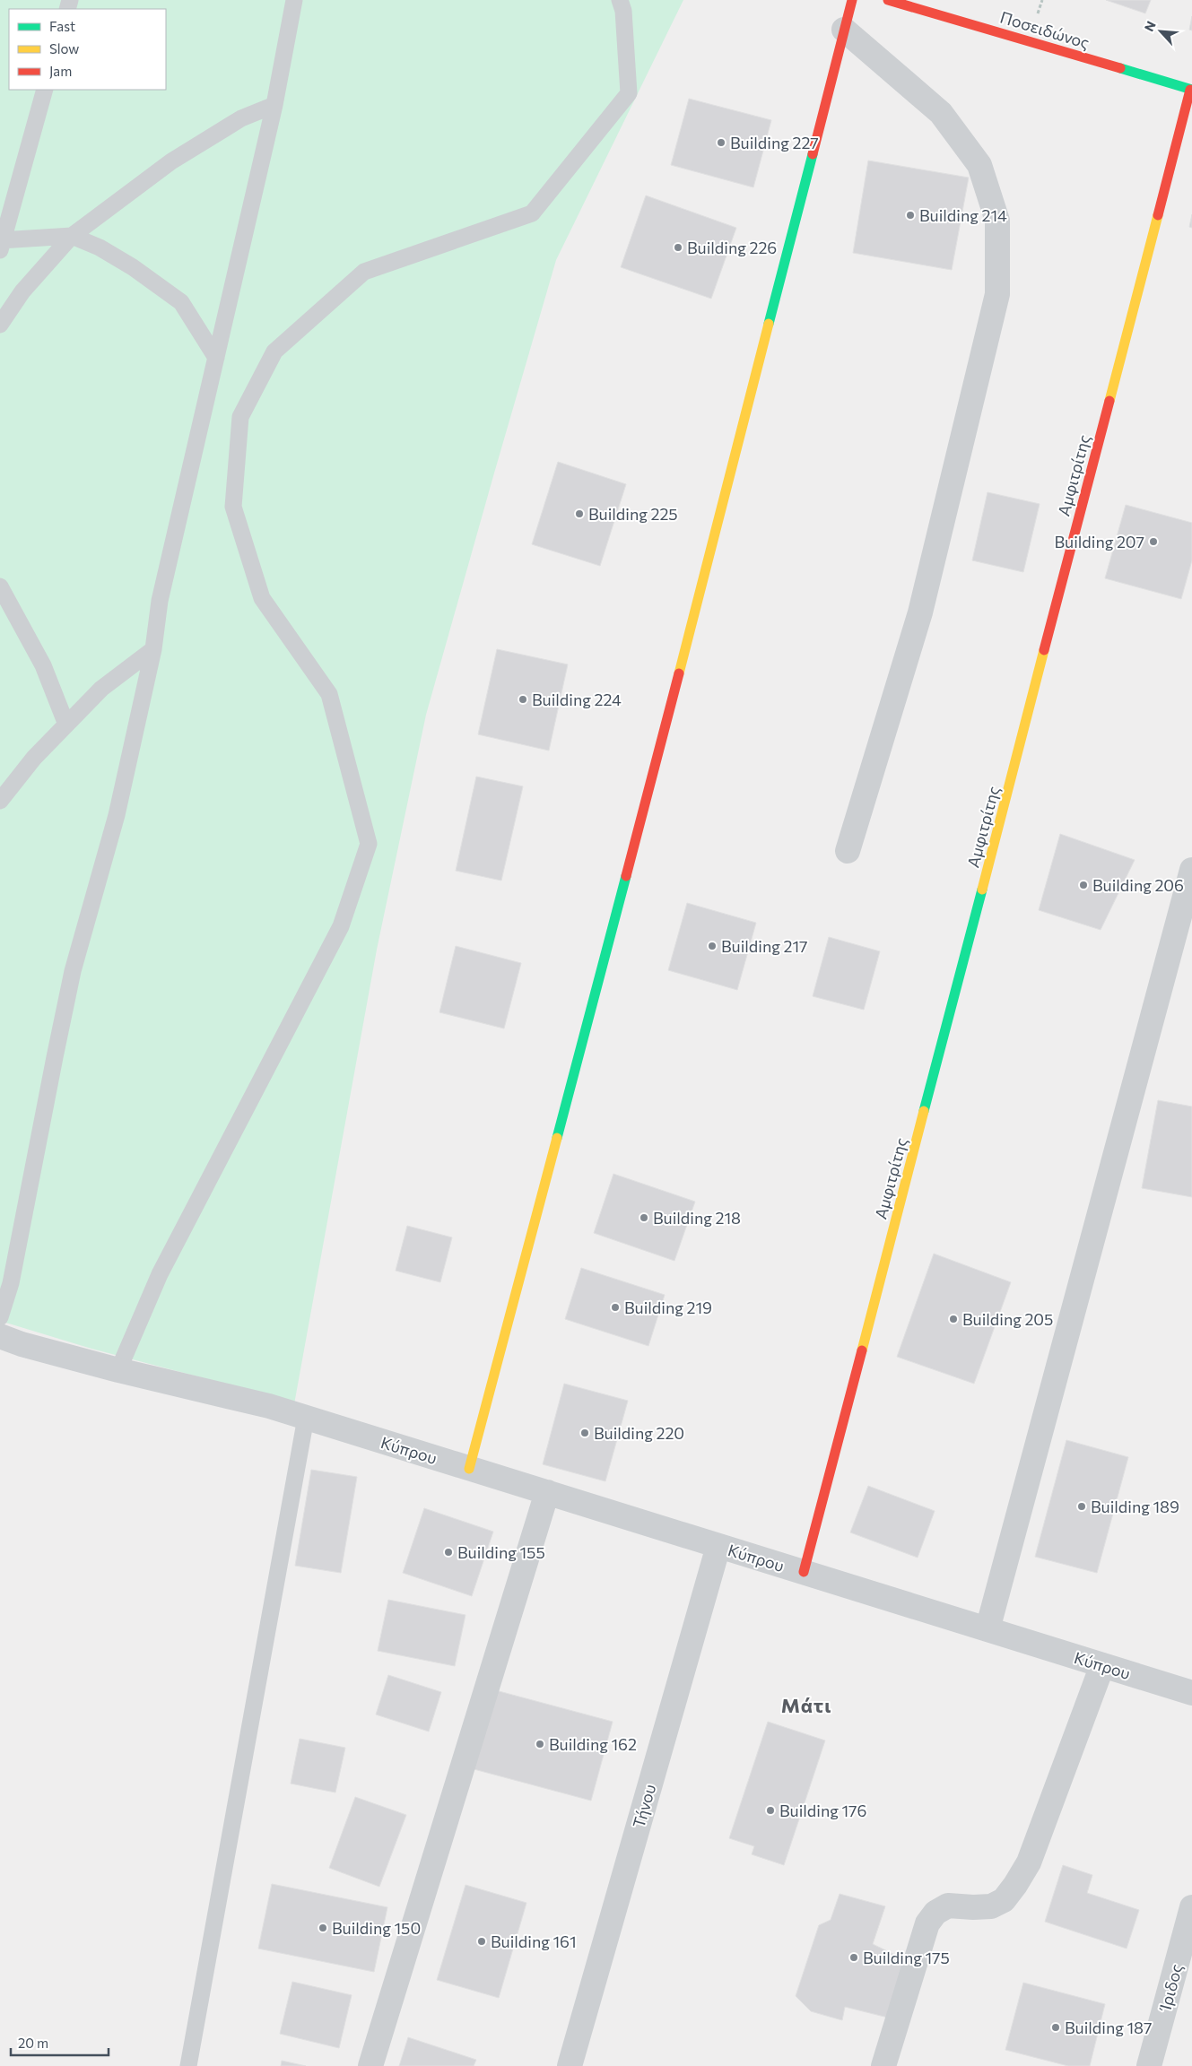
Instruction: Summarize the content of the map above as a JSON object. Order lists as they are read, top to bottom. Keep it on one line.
{"streets":{"street":["Ποσειδώνος","Αμφιτρίτης","Κύπρου","Τήνου","Ίριδος"]},"crossings":[["Ποσειδώνος","Αμφιτρίτης"],["Αμφιτρίτης","Κύπρου"],["Κύπρου","Τήνου"]],"districts":["Μάτι"],"places":["Building 227","Building 214","Building 226","Building 225","Building 207","Building 224","Building 206","Building 217","Building 218","Building 219","Building 205","Building 220","Building 189","Building 155","Building 162","Building 176","Building 150","Building 161","Building 175","Building 187"],"legend":["Fast","Slow","Jam"],"scale_bar":"20 m","north":"top left"}
